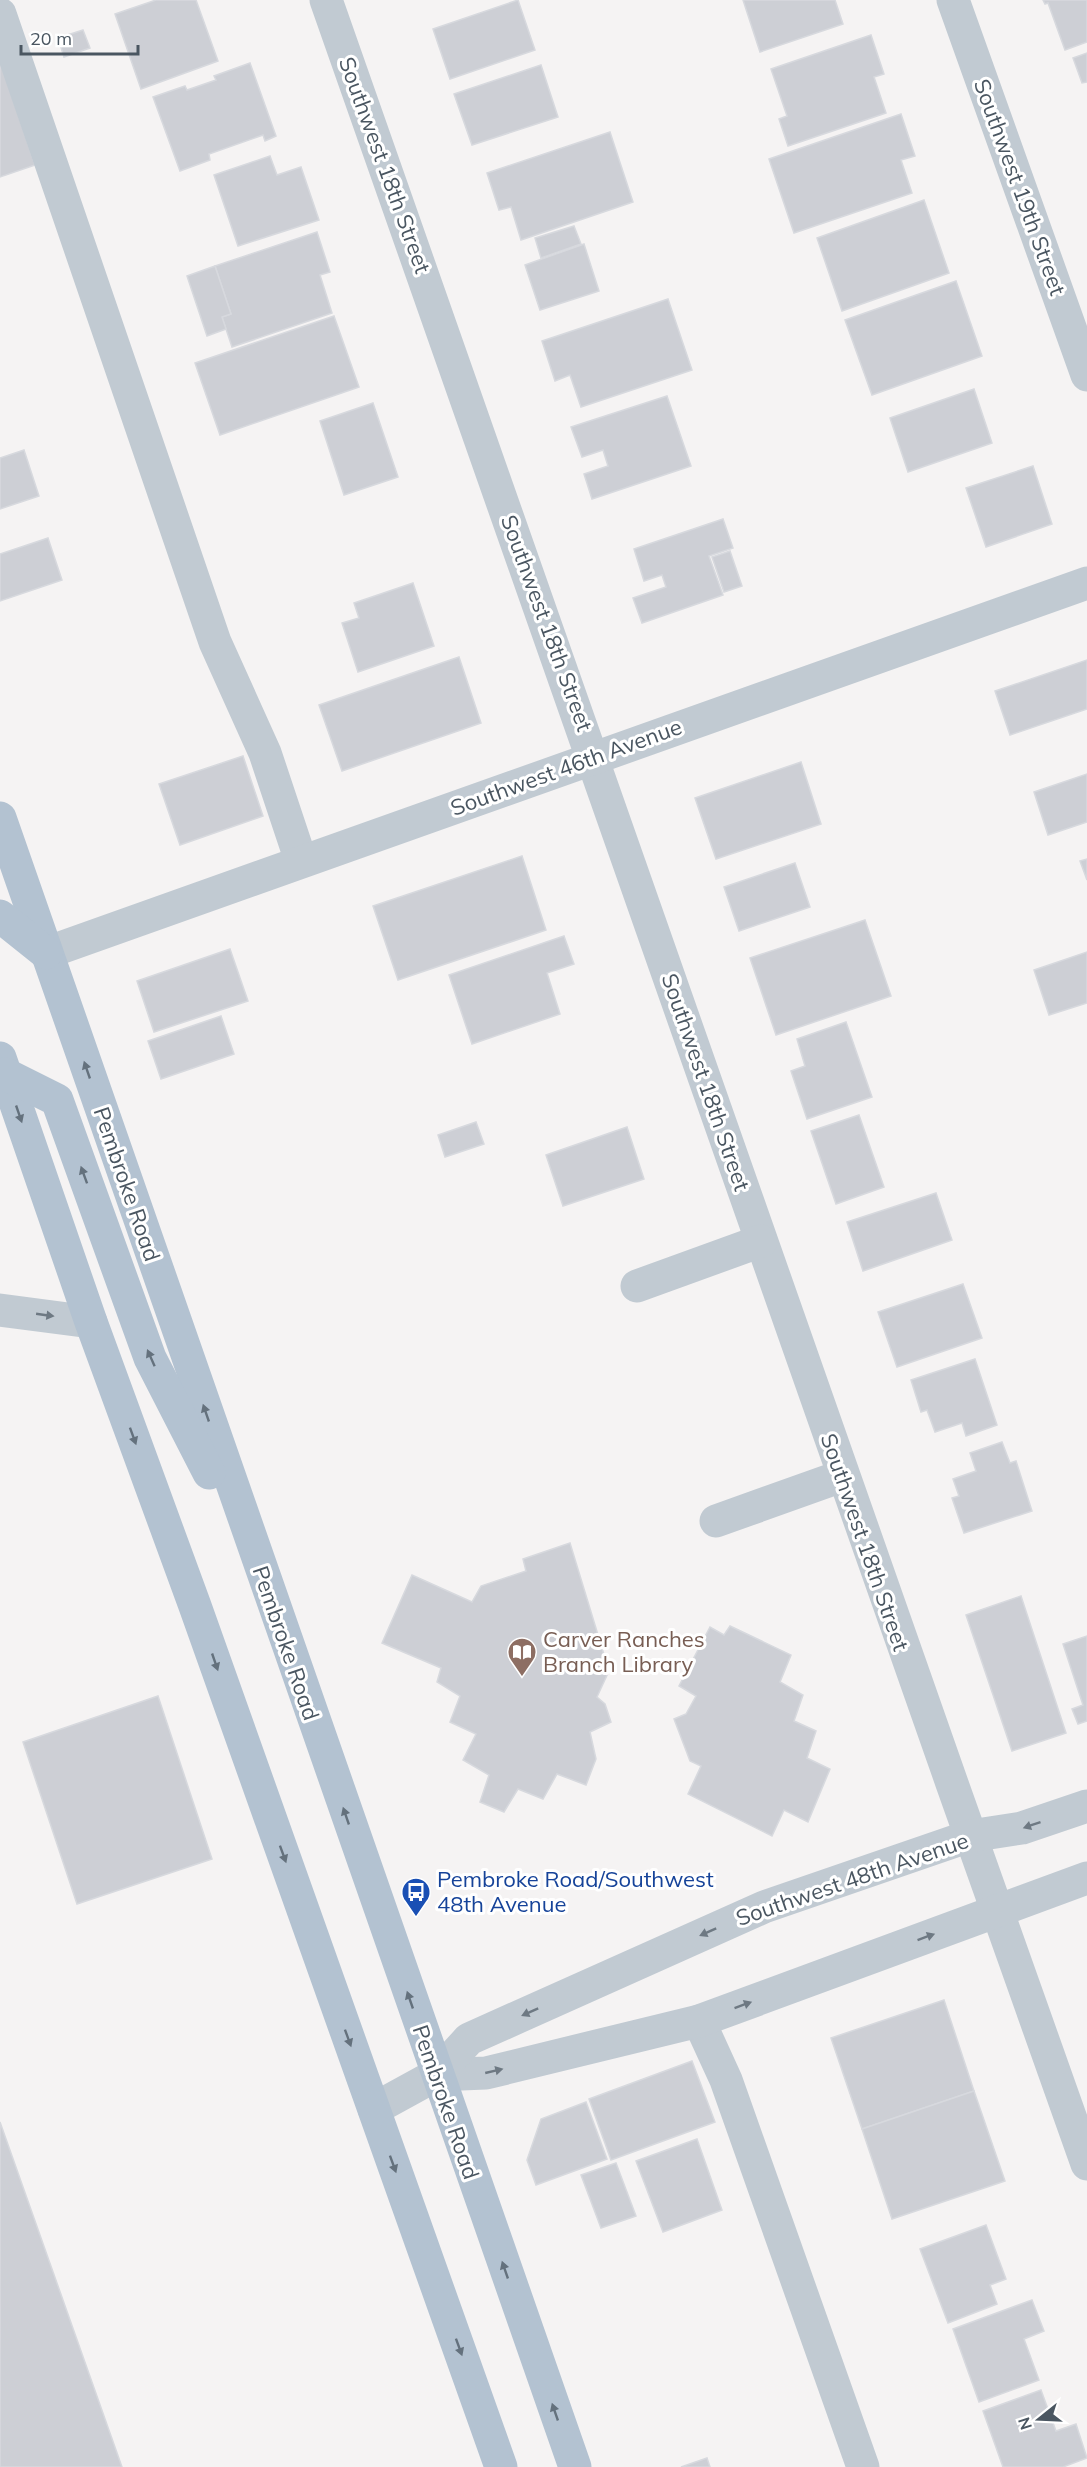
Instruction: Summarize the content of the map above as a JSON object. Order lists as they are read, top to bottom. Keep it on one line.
{"streets":{"main road":["Pembroke Road"],"street":["Southwest 18th Street","Southwest 19th Street","Southwest 46th Avenue","Southwest 48th Avenue"]},"crossings":[["Southwest 18th Street","Southwest 46th Avenue"],["Southwest 18th Street","Southwest 48th Avenue"],["Southwest 46th Avenue","Pembroke Road"],["Pembroke Road","Southwest 48th Avenue"]],"places":{"library":["Carver Ranches Branch Library"],"bus stop":["Pembroke Road/Southwest 48th Avenue"]},"scale_bar":"20 m","north":"left"}
